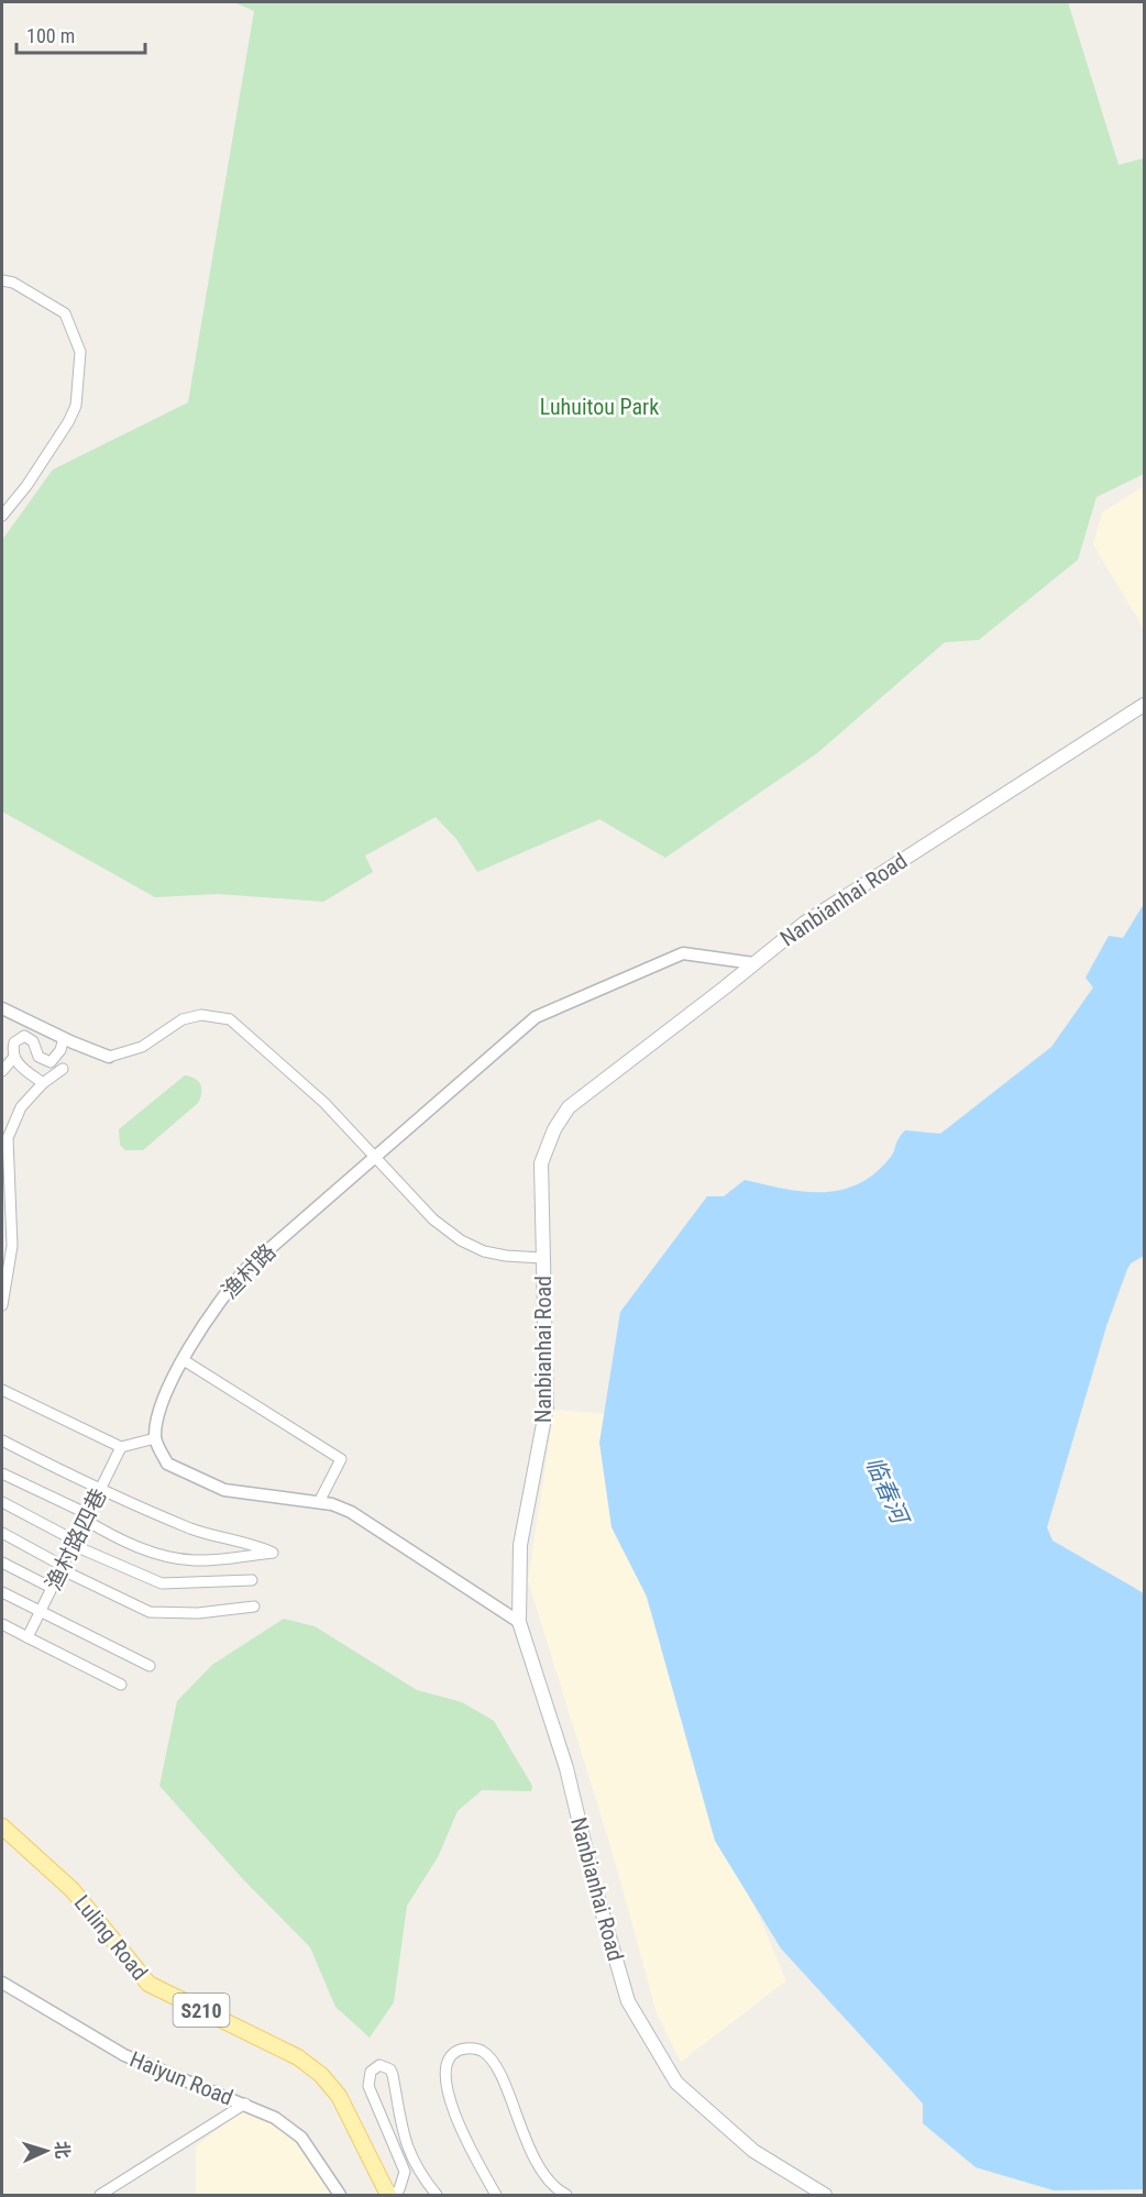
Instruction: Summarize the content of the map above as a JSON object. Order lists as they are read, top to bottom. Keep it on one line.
{"streets":{"main road":["Nanbianhai Road","Luling Road","S210"],"street":["渔村路","渔村路四巷","Haiyun Road"]},"crossings":[["Nanbianhai Road","渔村路"]],"water":["临春河"],"parks":["Luhuitou Park"],"scale_bar":"100 m","north":"right"}
